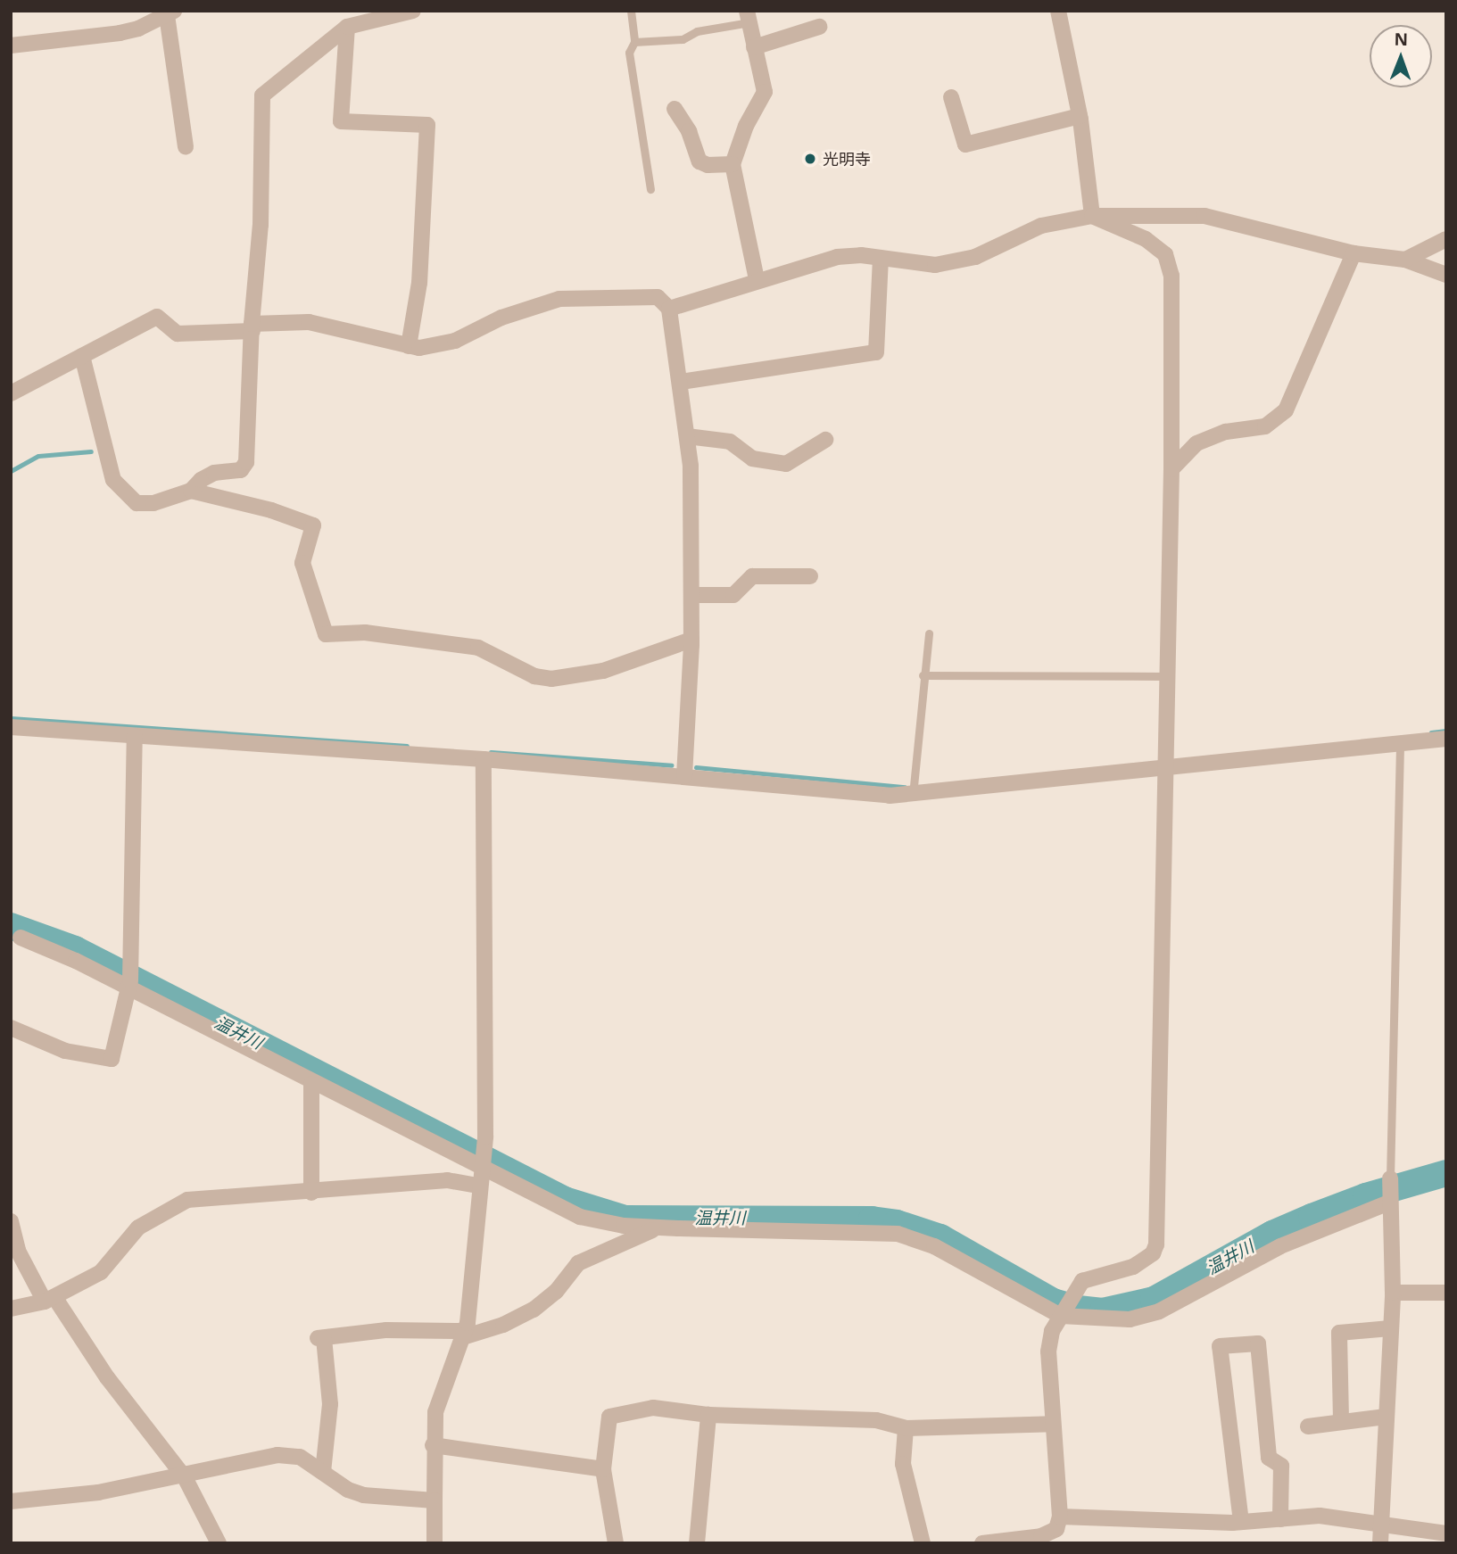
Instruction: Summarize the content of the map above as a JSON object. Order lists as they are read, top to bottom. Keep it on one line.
{"water":["温井川"],"places":["光明寺"],"north":"top"}
